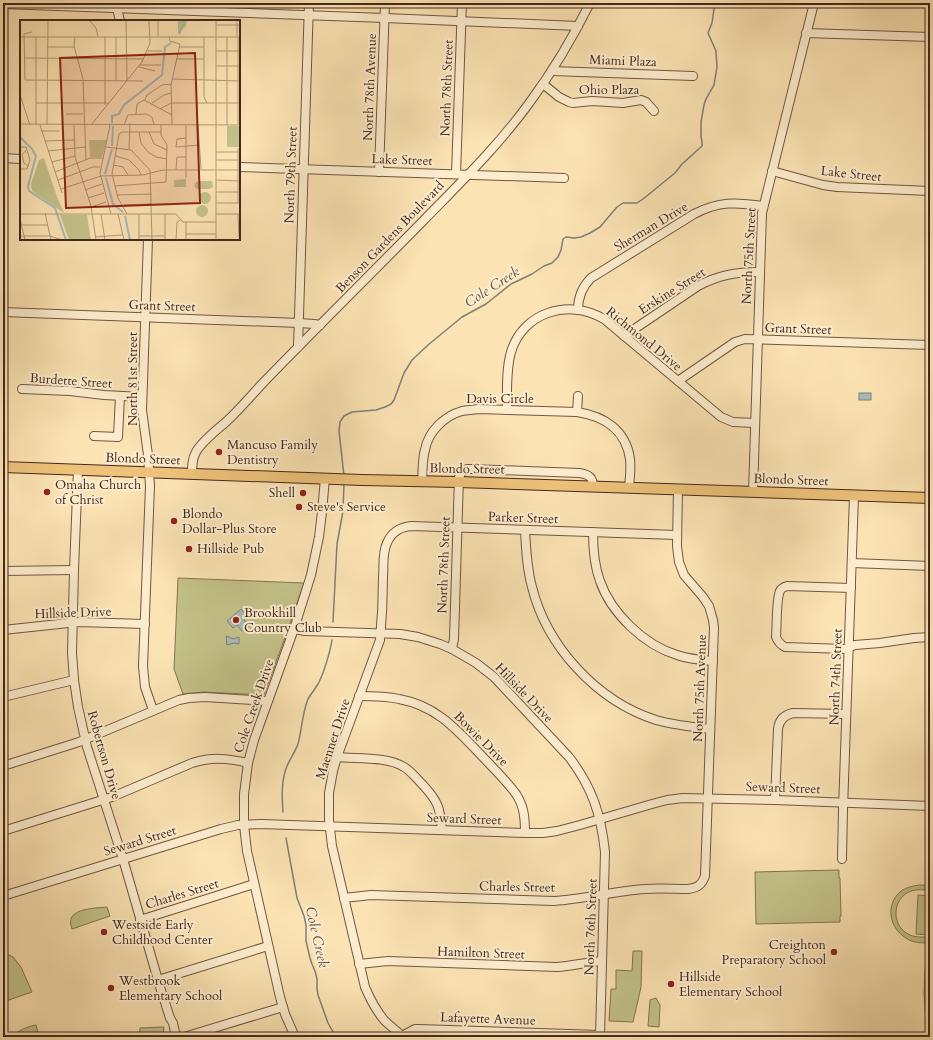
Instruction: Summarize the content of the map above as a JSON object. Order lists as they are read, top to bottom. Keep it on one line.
{"streets":{"main road":["Blondo Street"],"street":["Miami Plaza","North 78th Avenue","North 78th Street","Ohio Plaza","Lake Street","North 79th Street","Sherman Drive","Benson Gardens Boulevard","North 75th Street","Erskine Street","Grant Street","Richmond Drive","North 81st Street","Burdette Street","Davis Circle","Parker Street","Hillside Drive","North 74th Street","North 75th Avenue","Cole Creek Drive","Maenner Drive","Bowie Drive","Robertson Drive","Seward Street","Charles Street","North 76th Street","Hamilton Street","Lafayette Avenue"]},"crossings":[["Miami Plaza","Benson Gardens Boulevard"],["North 78th Avenue","Lake Street"],["North 78th Street","Lake Street"],["North 78th Street","Blondo Street"],["North 78th Street","Parker Street"],["North 78th Street","Hillside Drive"],["Ohio Plaza","Benson Gardens Boulevard"],["Lake Street","North 79th Street"],["Lake Street","Benson Gardens Boulevard"],["Lake Street","North 75th Street"],["North 79th Street","Benson Gardens Boulevard"],["North 79th Street","Grant Street"],["Sherman Drive","North 75th Street"],["Sherman Drive","Richmond Drive"],["Benson Gardens Boulevard","Grant Street"],["Benson Gardens Boulevard","Blondo Street"],["North 75th Street","Erskine Street"],["North 75th Street","Grant Street"],["North 75th Street","Richmond Drive"],["North 75th Street","Blondo Street"],["Erskine Street","Richmond Drive"],["Grant Street","Richmond Drive"],["Grant Street","North 81st Street"],["Richmond Drive","Davis Circle"],["North 81st Street","Burdette Street"],["North 81st Street","Blondo Street"],["North 81st Street","Hillside Drive"],["Davis Circle","Blondo Street"],["Blondo Street","North 74th Street"],["Blondo Street","North 75th Avenue"],["Blondo Street","Cole Creek Drive"],["Blondo Street","Robertson Drive"],["Parker Street","North 75th Avenue"],["Parker Street","Maenner Drive"],["Hillside Drive","Cole Creek Drive"],["Hillside Drive","Maenner Drive"],["Hillside Drive","Robertson Drive"],["Hillside Drive","Seward Street"],["Hillside Drive","North 76th Street"],["North 74th Street","Seward Street"],["North 75th Avenue","Seward Street"],["North 75th Avenue","Charles Street"],["Cole Creek Drive","Seward Street"],["Cole Creek Drive","Charles Street"],["Maenner Drive","Bowie Drive"],["Maenner Drive","Seward Street"],["Maenner Drive","Charles Street"],["Maenner Drive","Hamilton Street"],["Maenner Drive","Lafayette Avenue"],["Bowie Drive","Seward Street"],["Robertson Drive","Seward Street"],["Robertson Drive","Charles Street"],["Seward Street","North 76th Street"],["Charles Street","North 76th Street"],["North 76th Street","Hamilton Street"],["North 76th Street","Lafayette Avenue"]],"water":["Cole Creek"],"places":["Mancuso Family Dentistry","Omaha Church of Christ","Shell","Steve's Service","Blondo Dollar-Plus Store","Hillside Pub","Brookhill Country Club","Westside Early Childhood Center","Creighton Preparatory School","Hillside Elementary School","Westbrook Elementary School"]}
